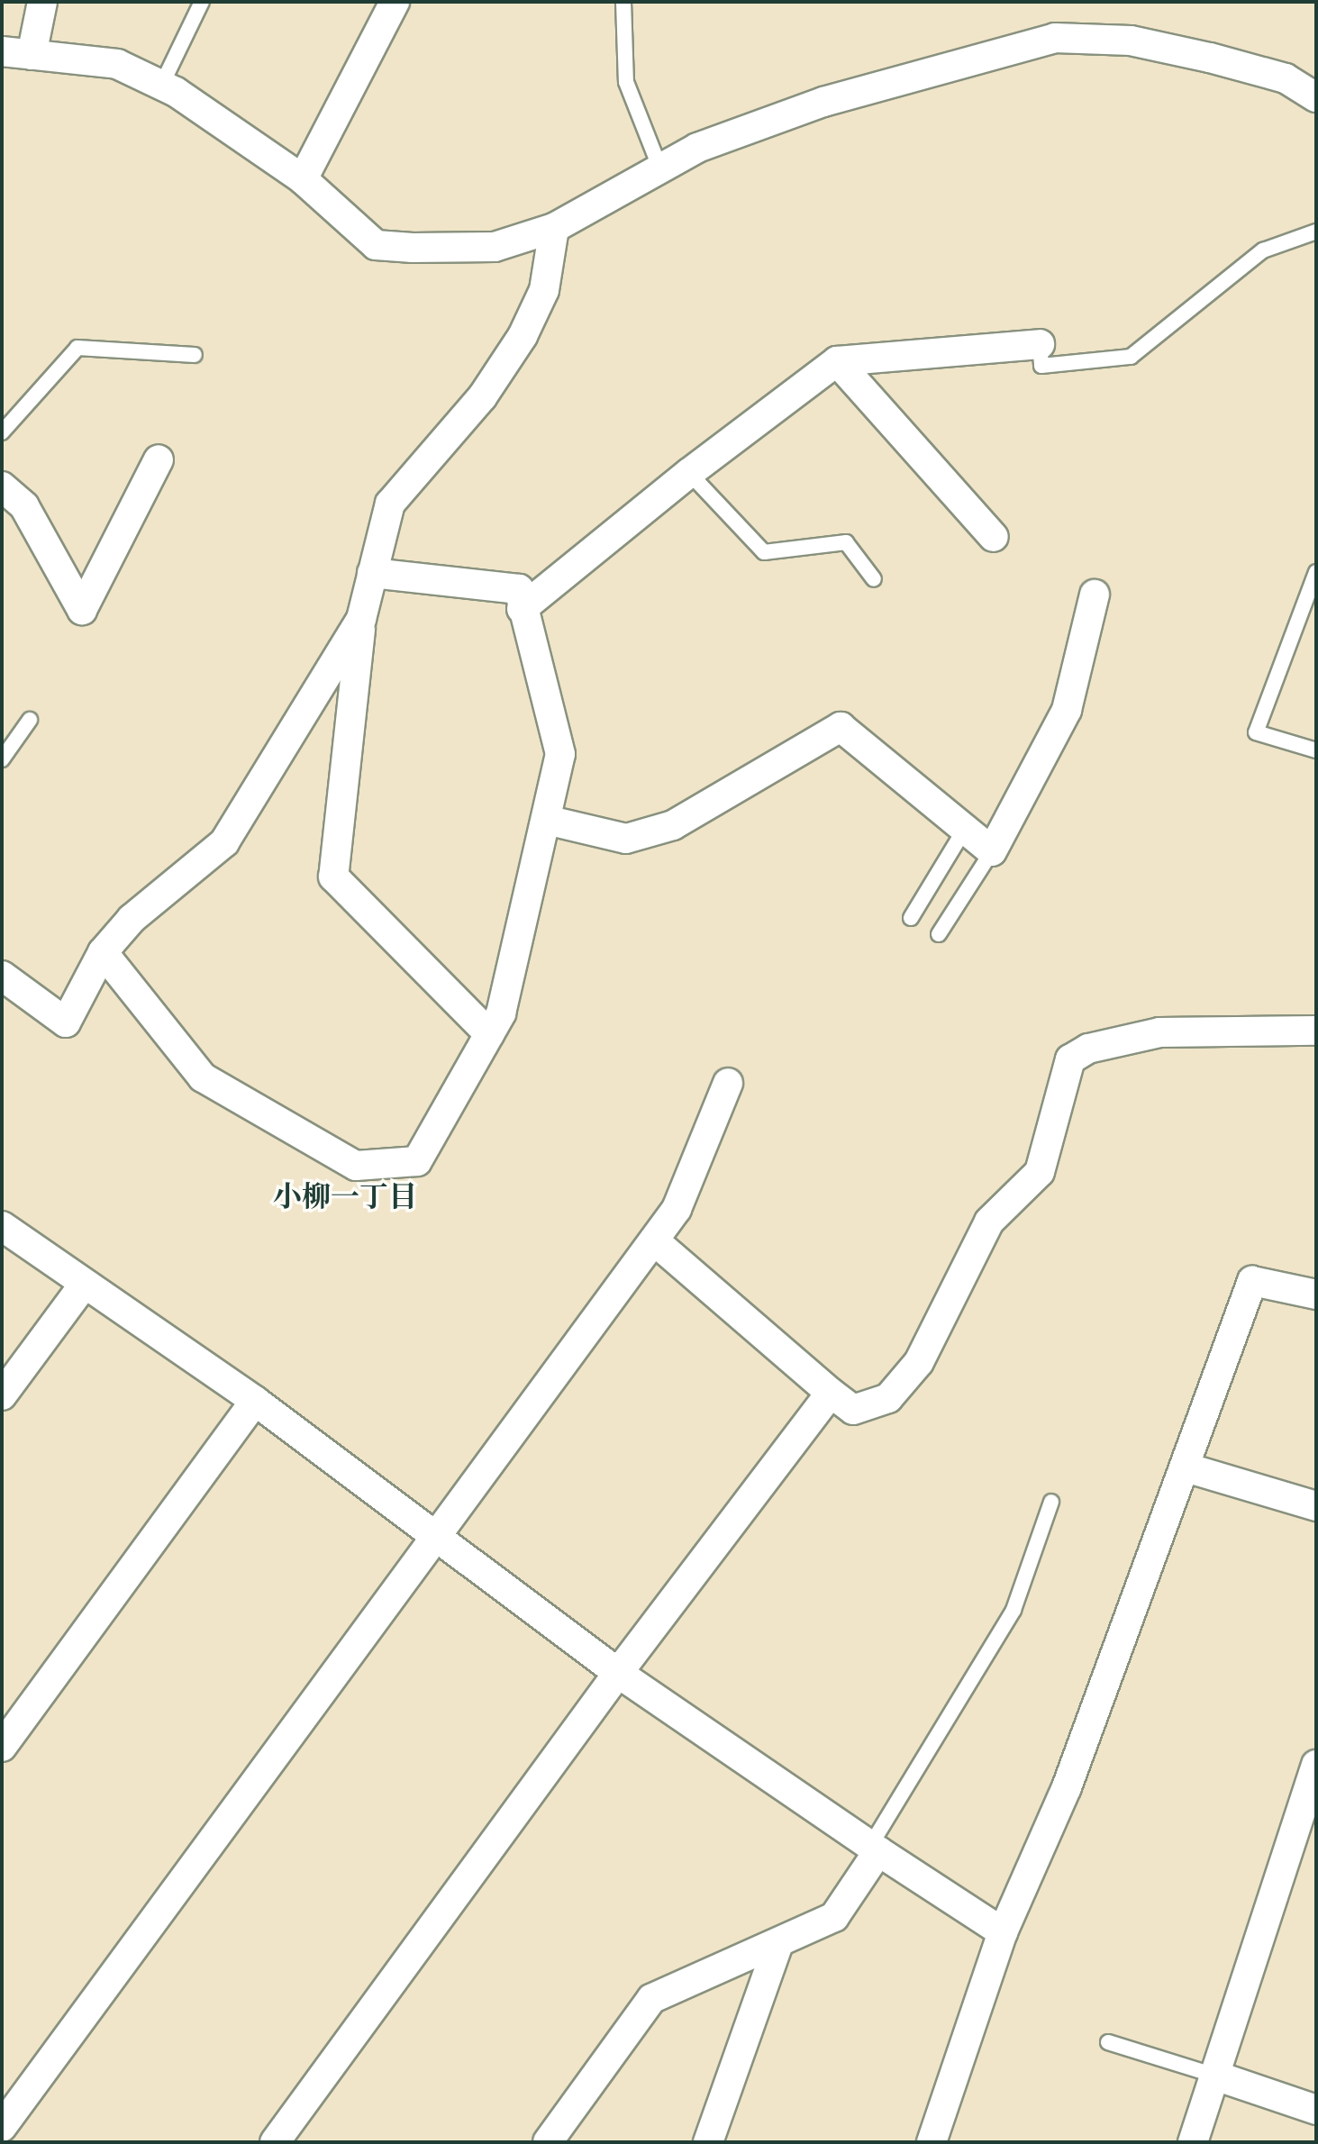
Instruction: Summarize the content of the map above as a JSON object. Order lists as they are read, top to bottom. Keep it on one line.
{"districts":["小柳一丁目"]}
